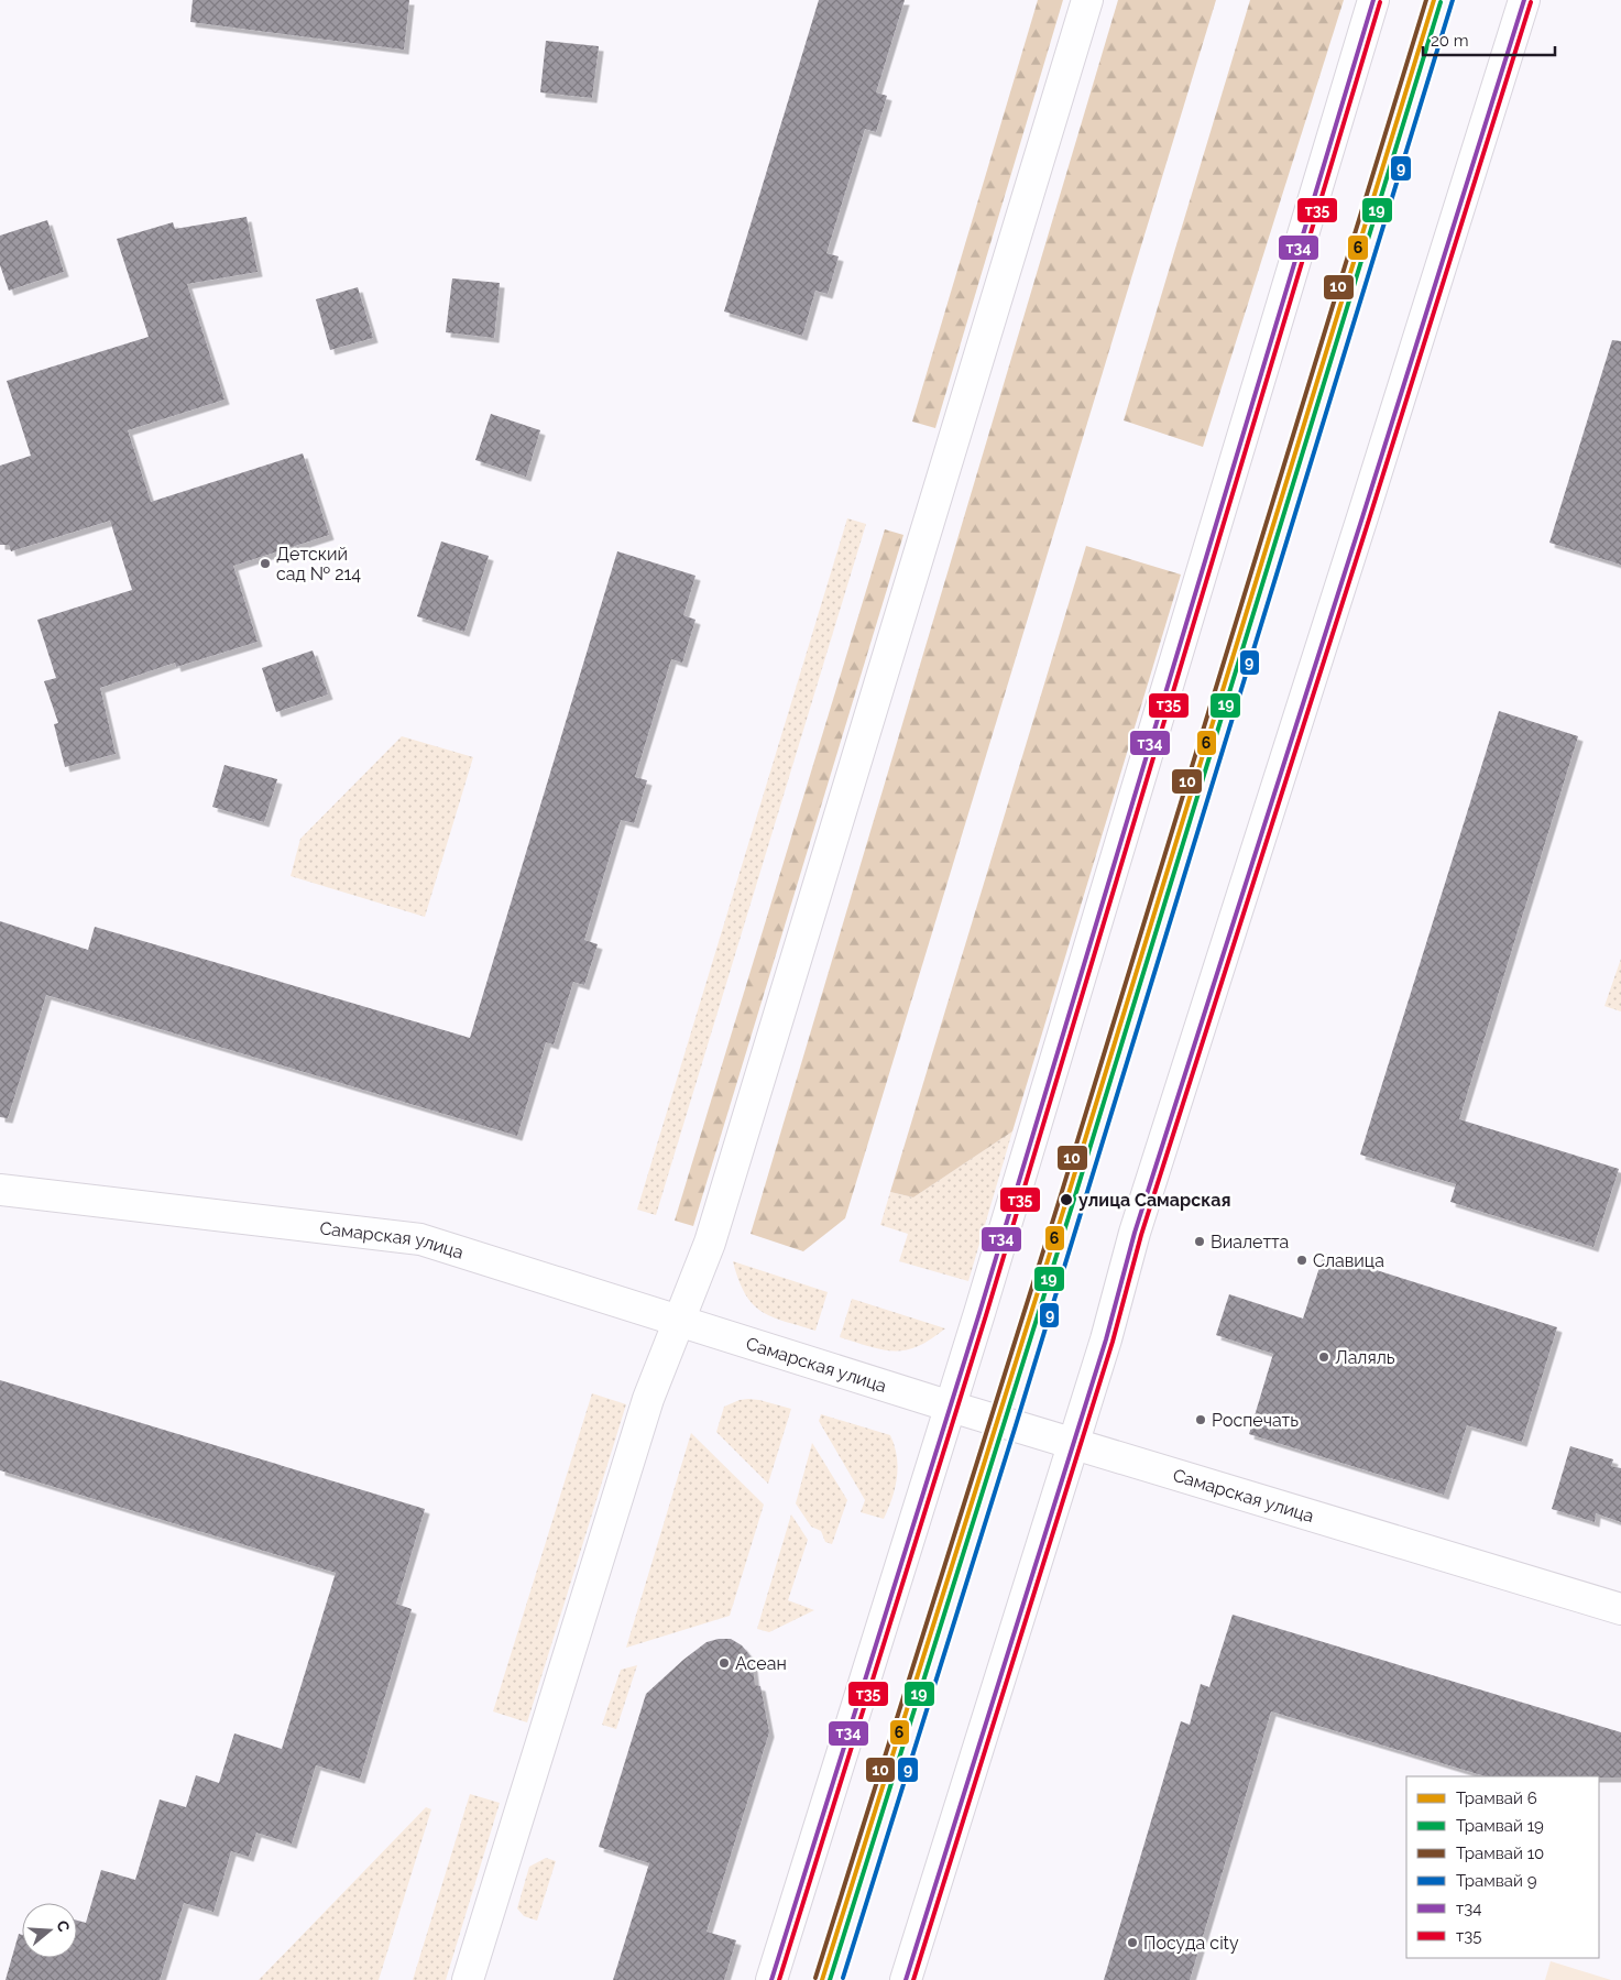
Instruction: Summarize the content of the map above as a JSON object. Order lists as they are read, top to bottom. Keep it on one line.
{"streets":{"main road":["Самарская улица"]},"places":["Детский сад № 214","улица Самарская","Виалетта","Славица","Лаляль","Роспечать","Асеан","Посуда city"],"lines":["tram line 6","tram line 10","tram line 9","transit line т34","tram line 19","transit line т35"],"legend":["Трамвай 6","Трамвай 19","Трамвай 10","Трамвай 9","т34","т35"],"scale_bar":"20 m","north":"right"}
